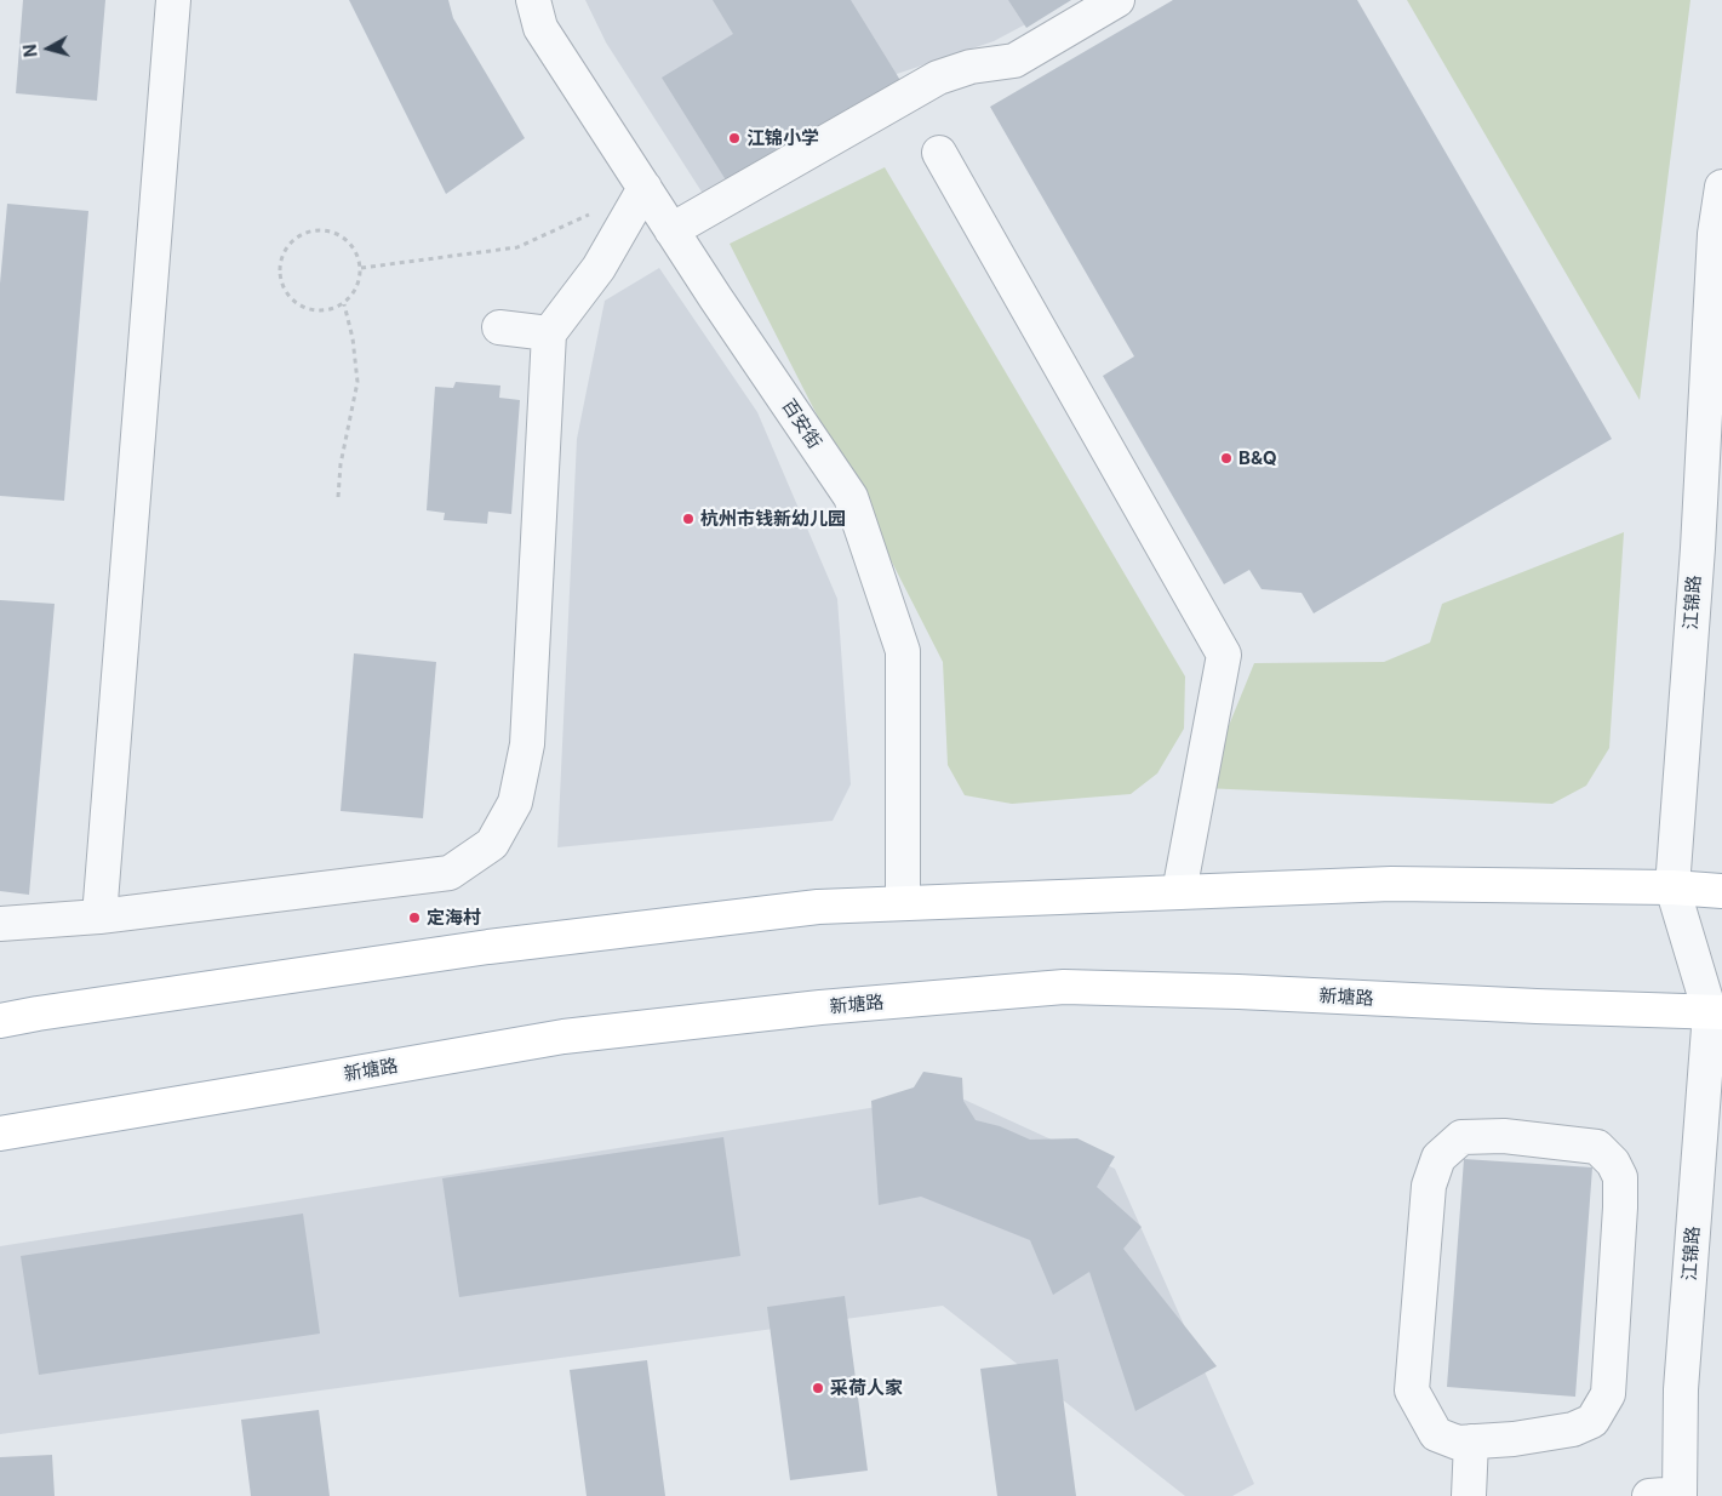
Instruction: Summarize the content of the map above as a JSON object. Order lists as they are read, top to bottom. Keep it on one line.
{"streets":{"main road":["新塘路"],"street":["百安街","江锦路"]},"crossings":[["江锦路","新塘路"]],"places":["江锦小学","B&Q","杭州市钱新幼儿园","定海村","采荷人家"],"north":"left"}
